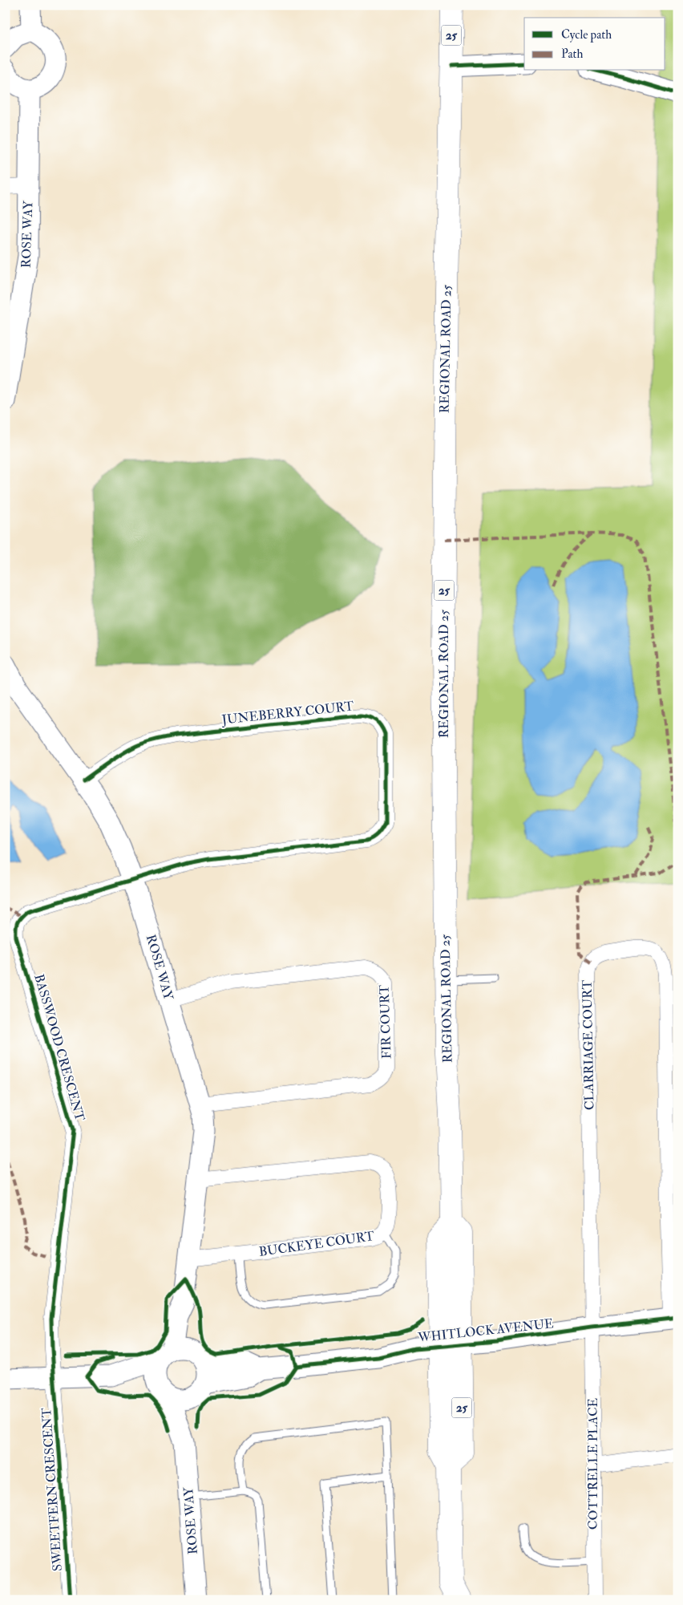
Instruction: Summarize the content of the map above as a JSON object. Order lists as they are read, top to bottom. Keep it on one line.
{"streets":{"main road":["25","REGIONAL ROAD 25"],"street":["ROSE WAY","JUNEBERRY COURT","FIR COURT","CLARRIAGE COURT","BASSWOOD CRESCENT","BUCKEYE COURT","WHITLOCK AVENUE","COTTRELLE PLACE","SWEETFERN CRESCENT"]},"crossings":[["ROSE WAY","JUNEBERRY COURT"],["ROSE WAY","FIR COURT"],["ROSE WAY","BASSWOOD CRESCENT"],["ROSE WAY","BUCKEYE COURT"],["ROSE WAY","WHITLOCK AVENUE"],["REGIONAL ROAD 25","WHITLOCK AVENUE"],["JUNEBERRY COURT","BASSWOOD CRESCENT"],["CLARRIAGE COURT","WHITLOCK AVENUE"],["CLARRIAGE COURT","COTTRELLE PLACE"],["BASSWOOD CRESCENT","SWEETFERN CRESCENT"],["WHITLOCK AVENUE","COTTRELLE PLACE"]],"legend":["Cycle path","Path"]}
